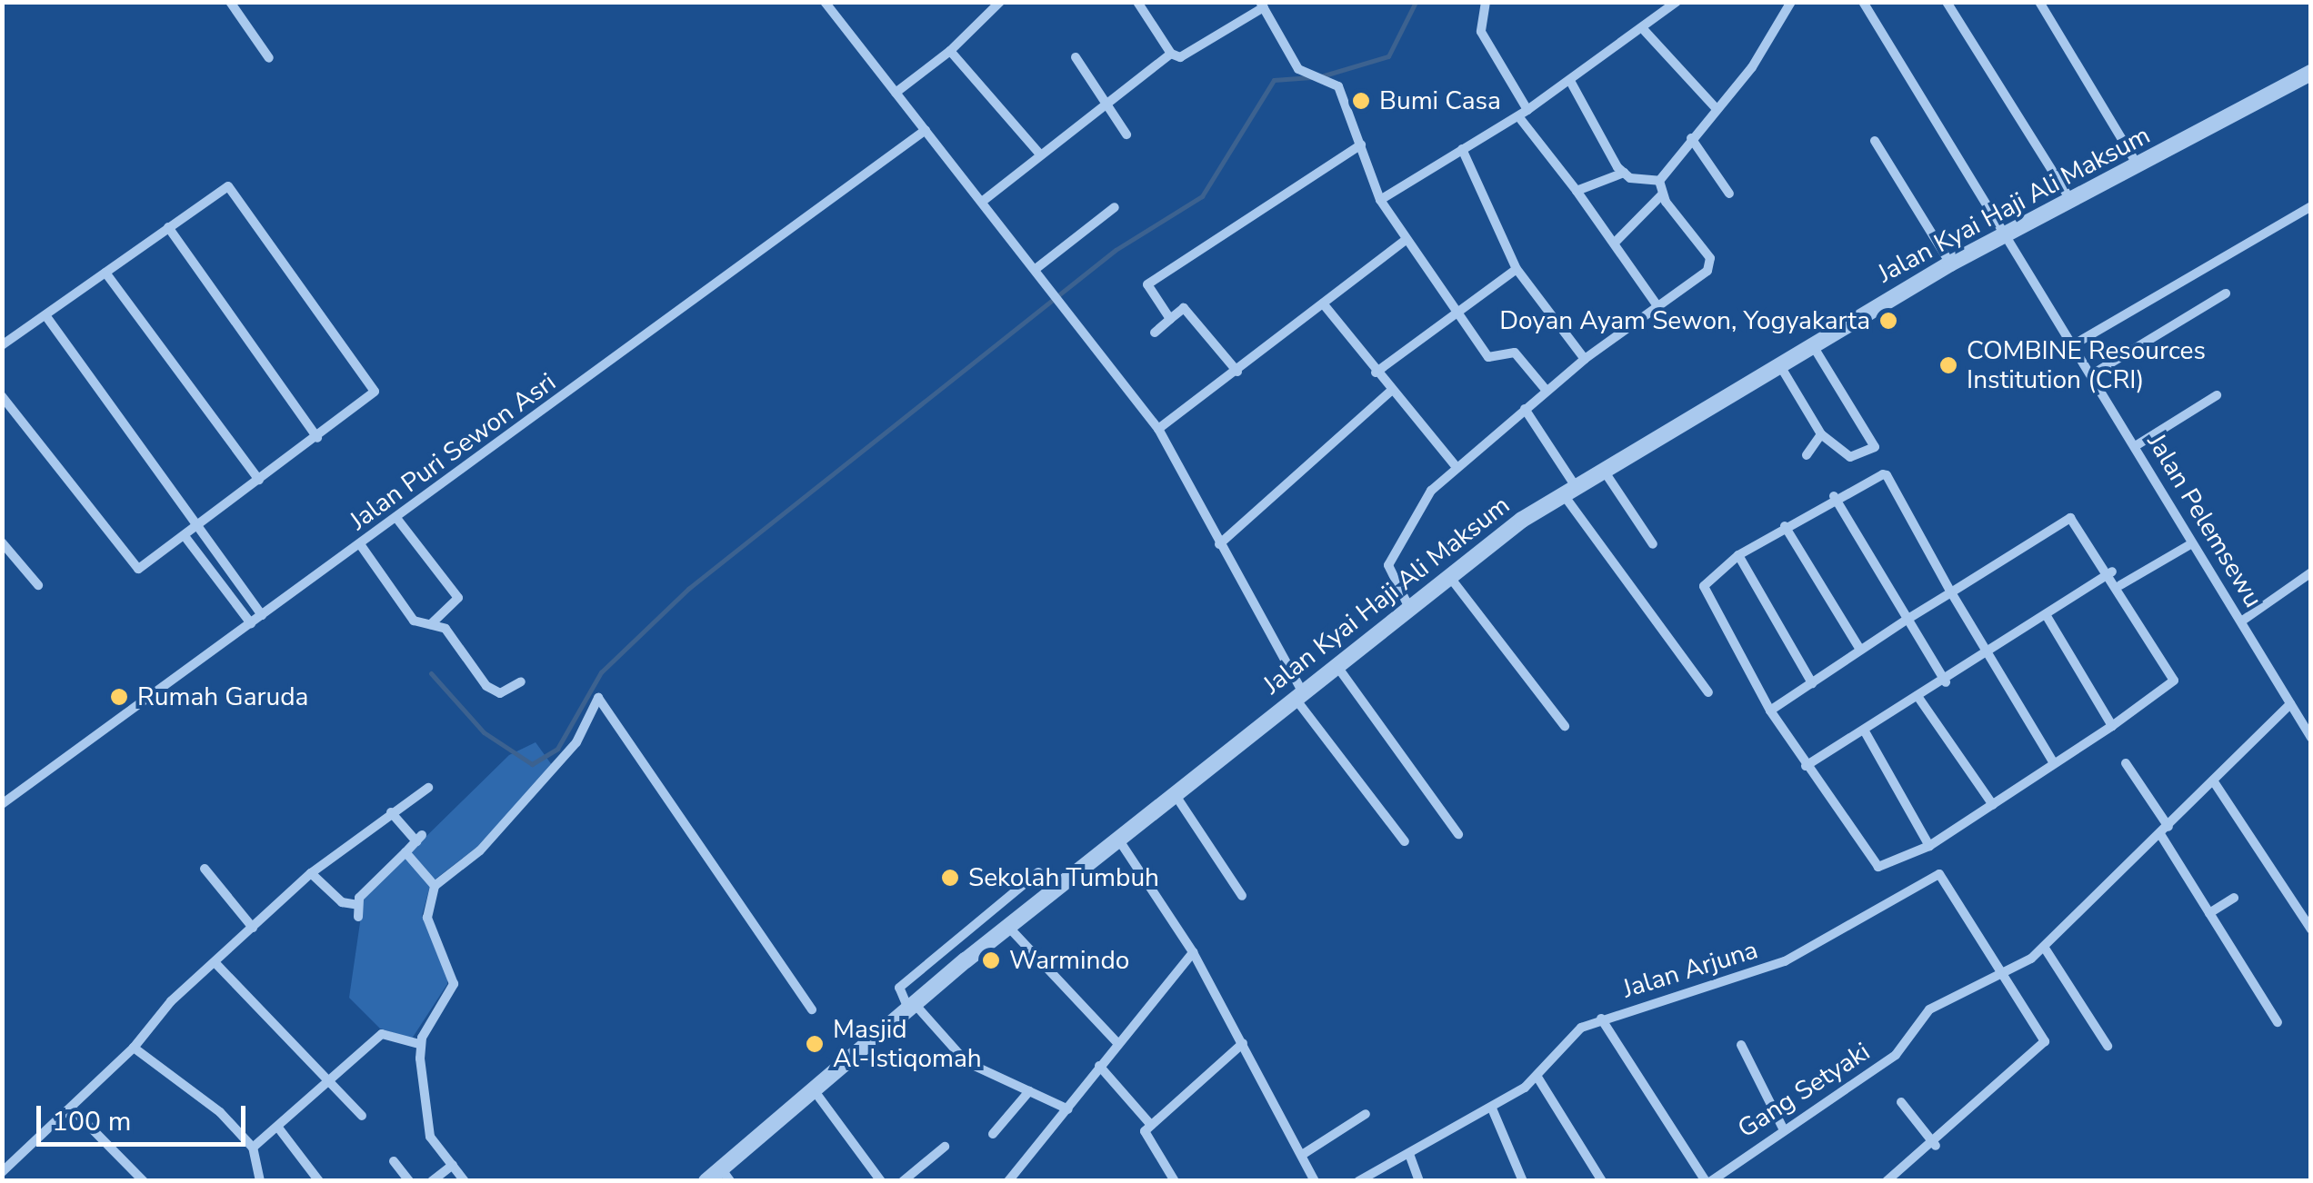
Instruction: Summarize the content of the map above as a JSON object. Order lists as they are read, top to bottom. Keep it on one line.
{"streets":{"street":["Jalan Kyai Haji Ali Maksum","Jalan Puri Sewon Asri","Jalan Pelemsewu","Jalan Arjuna","Gang Setyaki"]},"crossings":[["Jalan Kyai Haji Ali Maksum","Jalan Pelemsewu"],["Jalan Pelemsewu","Gang Setyaki"],["Jalan Arjuna","Gang Setyaki"]],"places":["Bumi Casa","Doyan Ayam Sewon, Yogyakarta","COMBINE Resources Institution (CRI)","Rumah Garuda","Sekolah Tumbuh","Warmindo","Masjid Al-Istiqomah"],"scale_bar":"100 m"}
